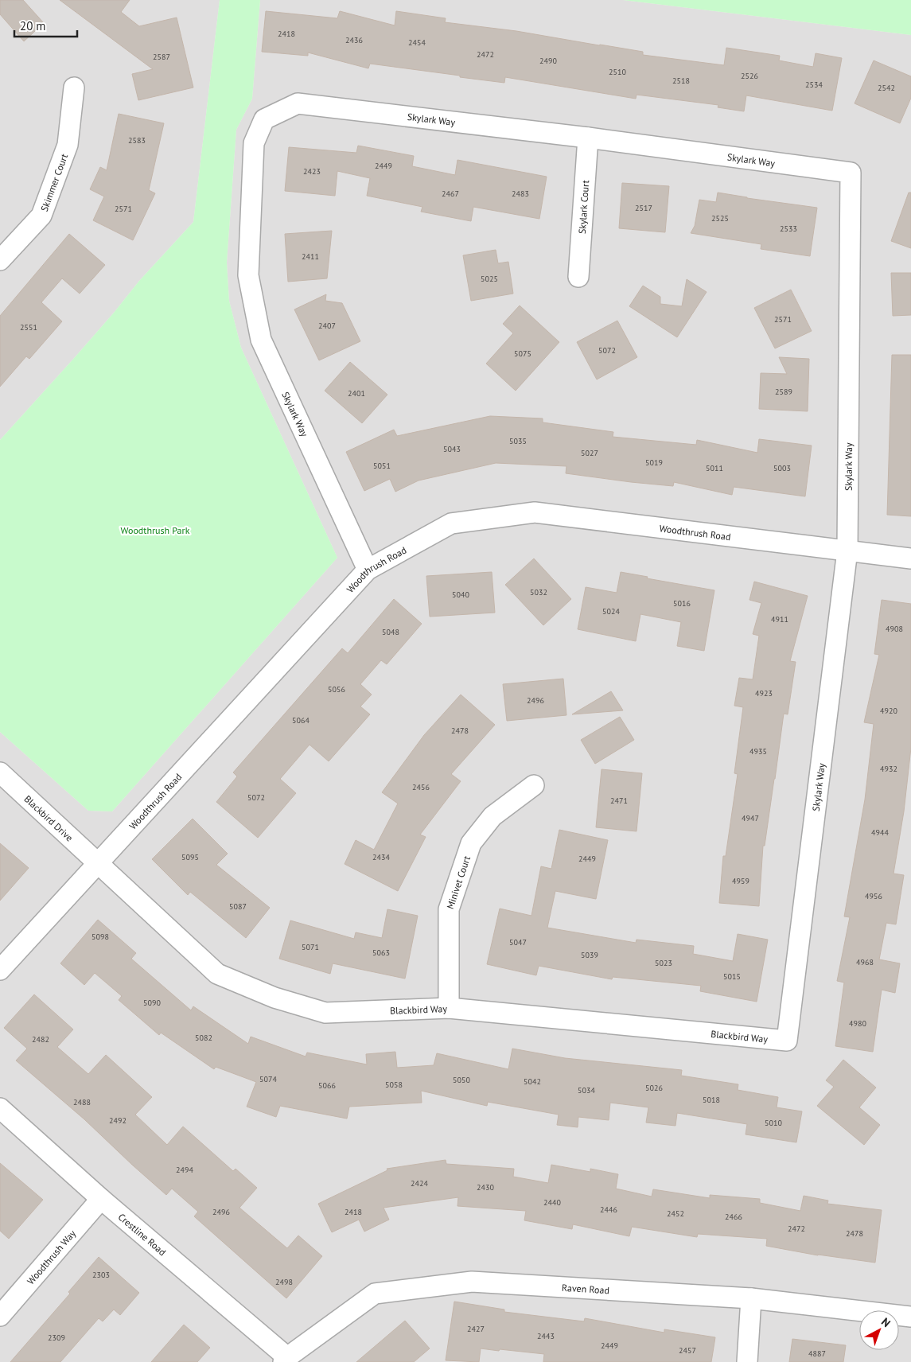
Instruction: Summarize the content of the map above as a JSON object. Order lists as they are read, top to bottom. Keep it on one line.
{"streets":{"street":["Skylark Way","Skimmer Court","Skylark Court","Woodthrush Road","Blackbird Drive","Minivet Court","Blackbird Way","Crestline Road","Woodthrush Way","Raven Road"]},"crossings":[["Skylark Way","Skylark Court"],["Skylark Way","Woodthrush Road"],["Skylark Way","Blackbird Way"],["Woodthrush Road","Blackbird Drive"],["Woodthrush Road","Blackbird Way"],["Blackbird Drive","Blackbird Way"],["Minivet Court","Blackbird Way"],["Crestline Road","Woodthrush Way"],["Crestline Road","Raven Road"]],"parks":["Woodthrush Park"],"house_numbers":["2418","2436","2454","2472","2587","2490","2510","2526","2518","2534","2542","2583","2449","2423","2467","2483","2517","2571","2525","2533","2411","5025","2571","2407","2551","5072","5075","2589","2401","5035","5043","5027","5019","5051","5011","5003","5032","5040","5016","5024","4911","4908","5048","5056","4923","2496","4920","5064","2478","4935","4932","2456","5072","2471","4947","4944","5095","2434","2449","4959","4956","5087","5098","5047","5071","5063","5039","4968","5023","5015","5090","4980","5082","2482","5074","5050","5042","5058","5066","5026","5034","5018","2488","2492","5010","2494","2424","2430","2440","2446","2496","2418","2452","2466","2472","2478","2303","2498","2427","2443","2309","2449","2457","4887"],"scale_bar":"20 m","north":"top right"}
